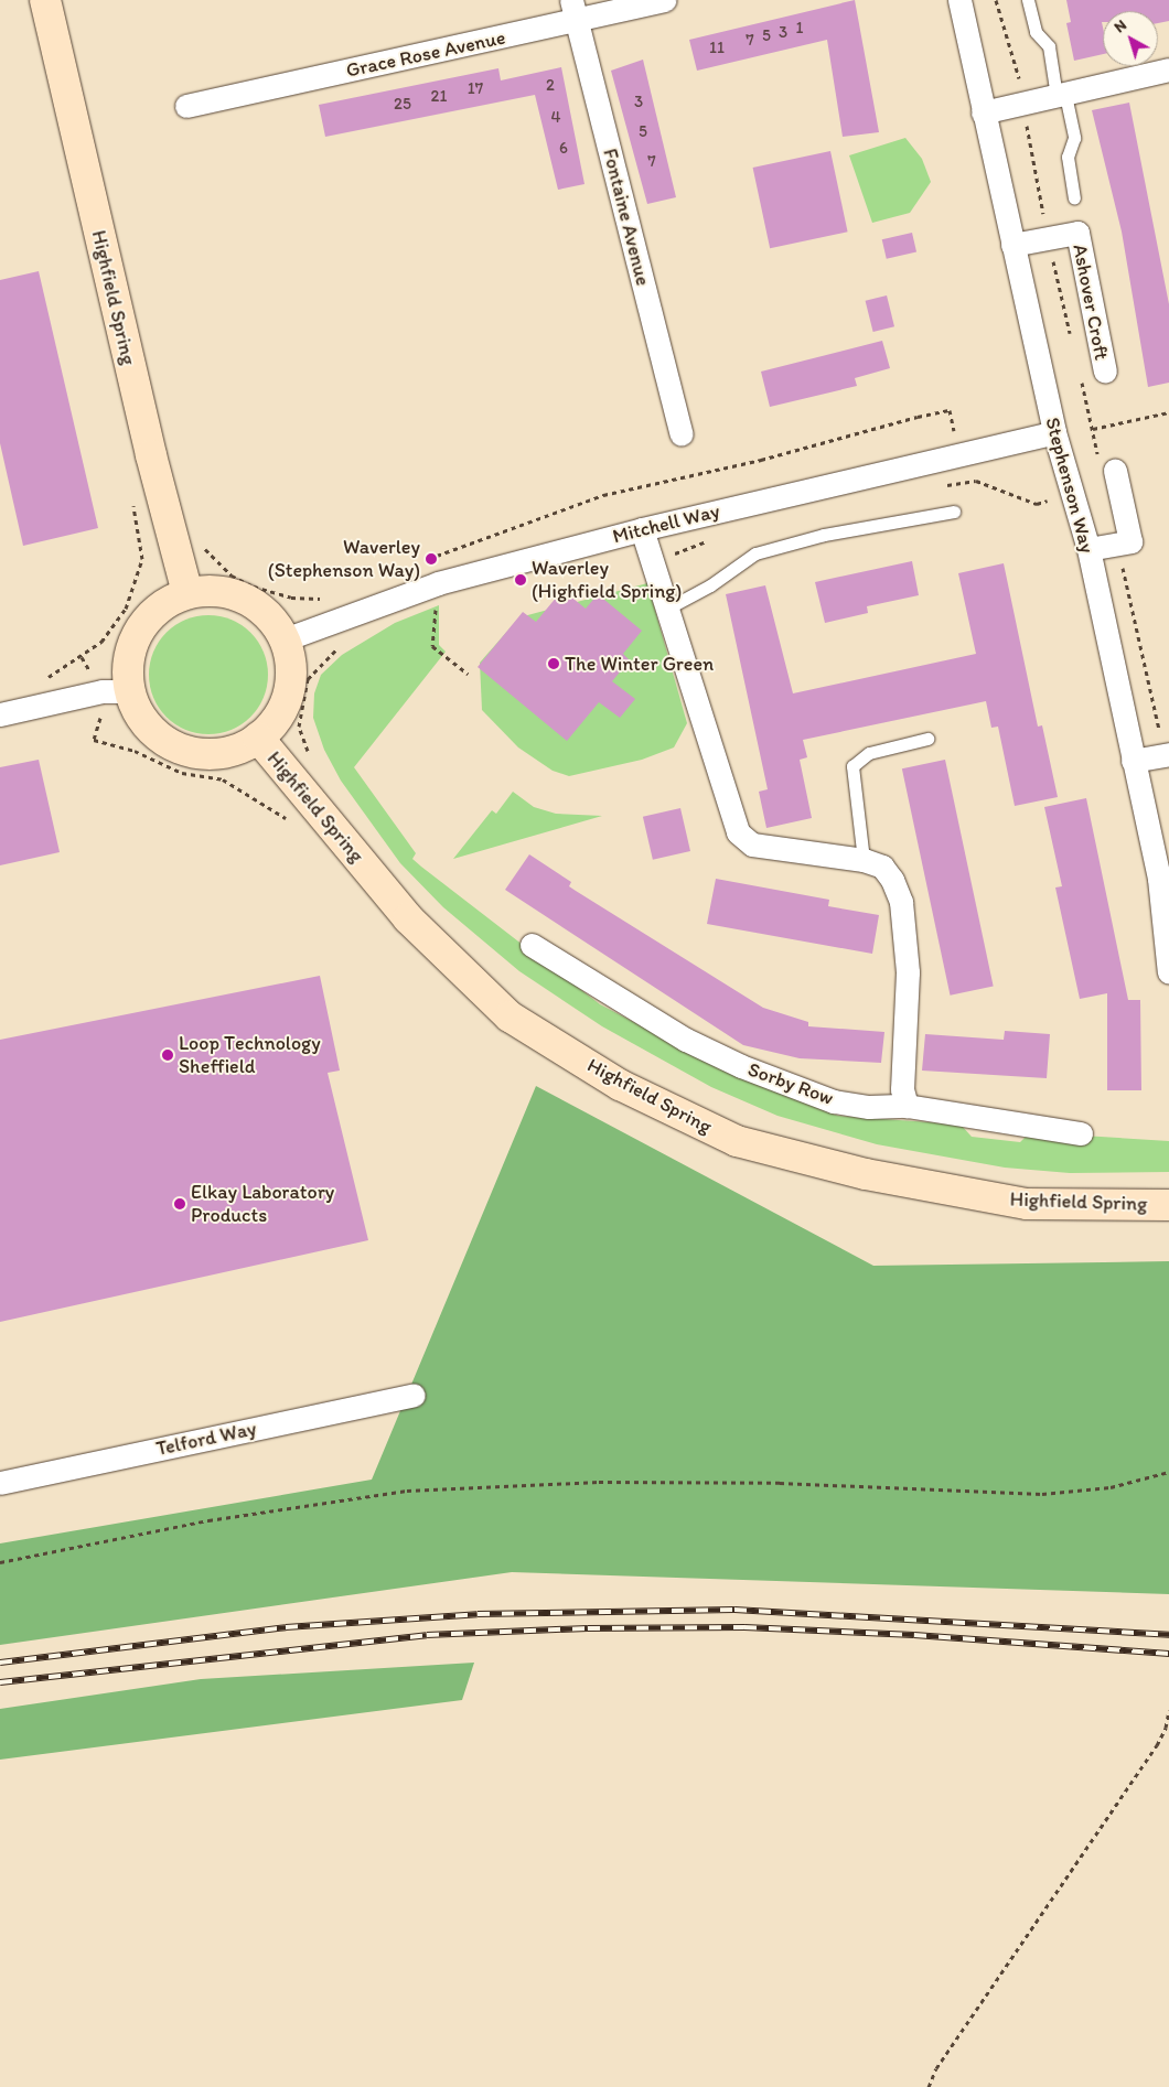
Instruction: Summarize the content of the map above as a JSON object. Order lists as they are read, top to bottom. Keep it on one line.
{"streets":{"main road":["Highfield Spring"],"street":["Grace Rose Avenue","Fontaine Avenue","Ashover Croft","Stephenson Way","Mitchell Way","Sorby Row","Telford Way"]},"crossings":[["Grace Rose Avenue","Fontaine Avenue"],["Highfield Spring","Mitchell Way"],["Ashover Croft","Stephenson Way"],["Stephenson Way","Mitchell Way"]],"places":["Waverley (Stephenson Way)","Waverley (Highfield Spring)","The Winter Green","Loop Technology Sheffield","Elkay Laboratory Products"],"house_numbers":["1","3","5","7","11","2","17","21","3","25","4","5","6","7"],"north":"top left"}
